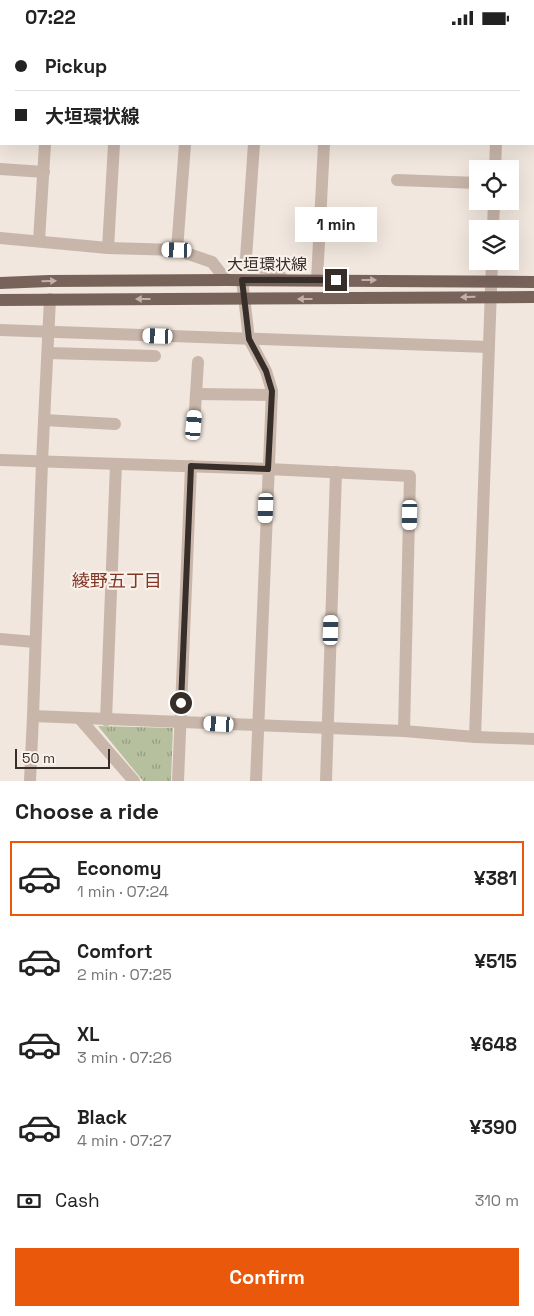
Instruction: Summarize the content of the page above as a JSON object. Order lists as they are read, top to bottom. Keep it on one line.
{"streets":{"main road":["大垣環状線"]},"districts":["綾野五丁目"],"scale_bar":"50 m","page":{"status":"07:22","banner":["Pickup","大垣環状線"],"bubble":"1 min","scale":"50 m","heading":"Choose a ride","list":[{"name":"Economy","note":"1 min · 07:24","value":"¥381"},{"name":"Comfort","note":"2 min · 07:25","value":"¥515"},{"name":"XL","note":"3 min · 07:26","value":"¥648"},{"name":"Black","note":"4 min · 07:27","value":"¥390"}],"pay":["Cash","310 m"],"buttons":"Confirm"}}
